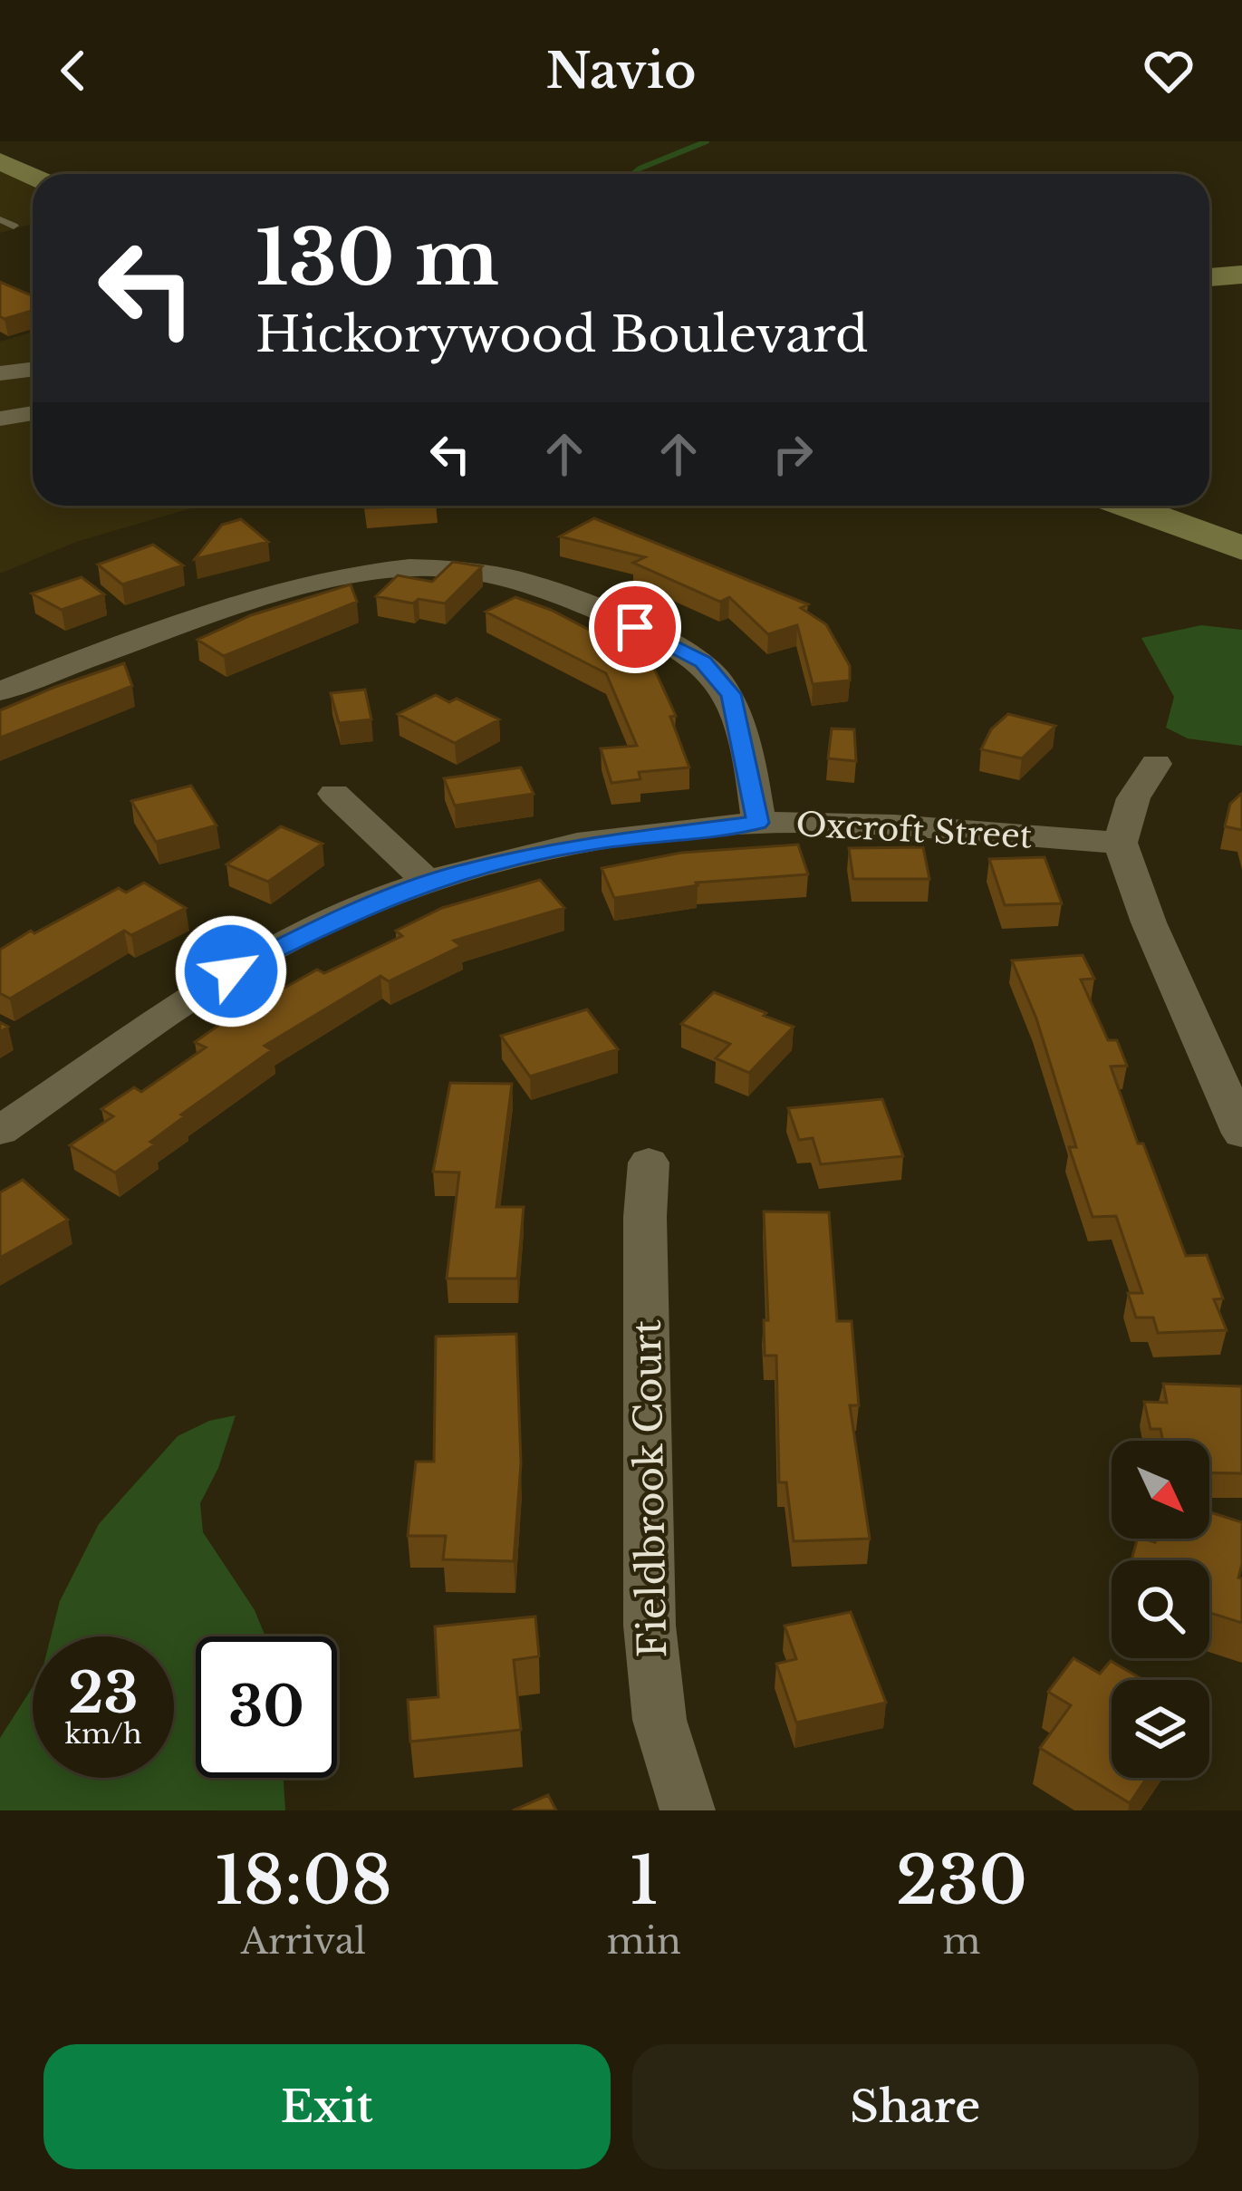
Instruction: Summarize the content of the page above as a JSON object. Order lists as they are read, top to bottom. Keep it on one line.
{"streets":{"street":["Oxcroft Street","Fieldbrook Court"]},"north":"bottom right","page":{"header":"Navio","turn":["130 m","Hickorywood Boulevard"],"speed":"23 km/h","limit":"30","eta":["18:08","Arrival","1","min","230","m"],"buttons":["Exit","Share"]}}
